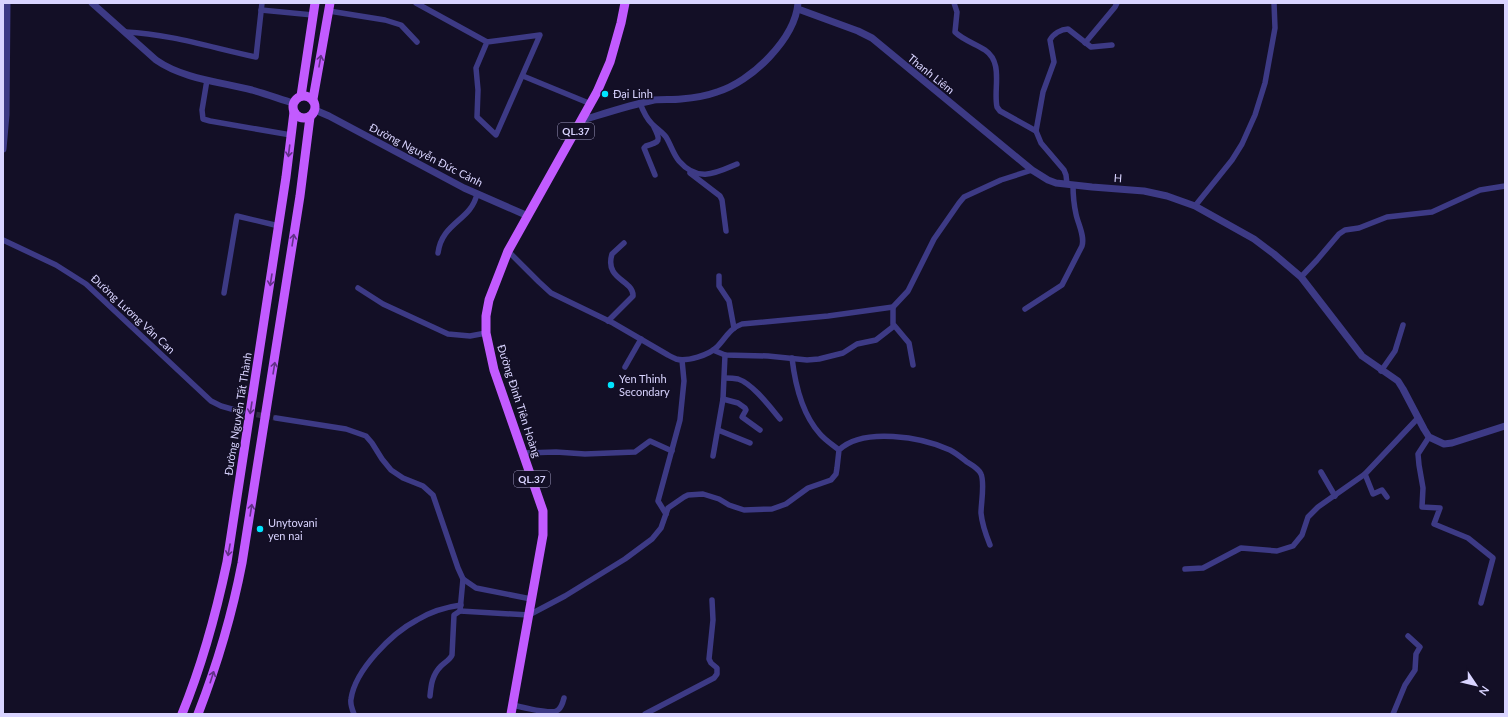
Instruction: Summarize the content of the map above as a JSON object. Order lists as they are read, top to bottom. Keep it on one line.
{"streets":{"main road":["QL.37","Đường Đinh Tiên Hoàng","Đường Nguyễn Tất Thành"],"street":["Thanh Liêm","Đường Nguyễn Đức Cảnh","H","Đường Lương Văn Can"]},"crossings":[["Thanh Liêm","H"],["Đường Nguyễn Đức Cảnh","Đường Đinh Tiên Hoàng"],["Đường Nguyễn Đức Cảnh","Đường Nguyễn Tất Thành"]],"places":["Đại Linh","Yen Thinh Secondary","Unytovani yen nai"],"north":"bottom right"}
